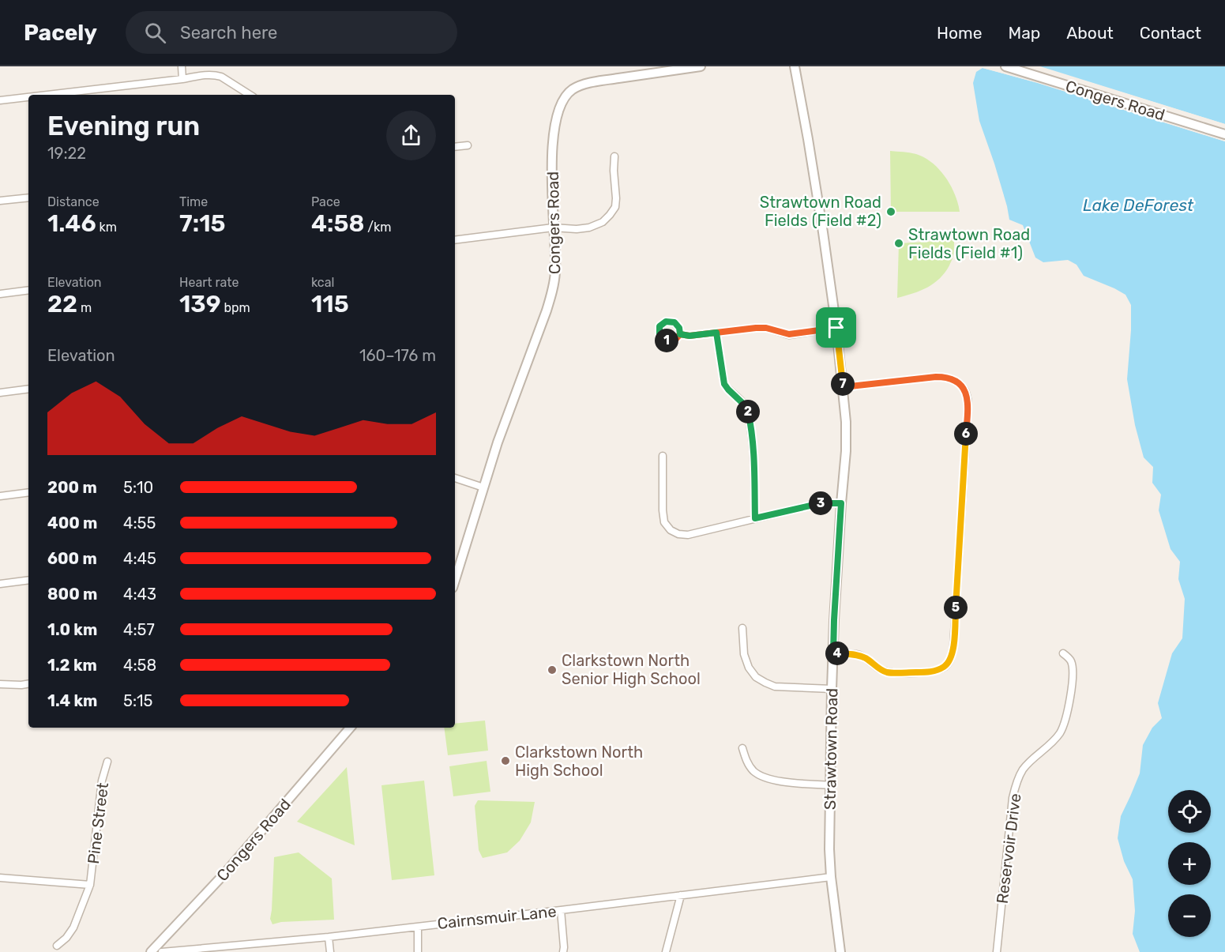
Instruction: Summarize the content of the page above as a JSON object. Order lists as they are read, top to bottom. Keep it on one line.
{"streets":{"street":["Congers Road","Strawtown Road","Pine Street","Reservoir Drive","Cairnsmuir Lane"]},"crossings":[["Strawtown Road","Cairnsmuir Lane"]],"water":["Lake DeForest"],"places":["Strawtown Road Fields (Field #2)","Strawtown Road Fields (Field #1)","Clarkstown North Senior High School","Clarkstown North High School"],"page":{"header":"Pacely","search":"Search here","nav":["Home","Map","About","Contact"],"heading":["Evening run","19:22"],"stats":[["Distance","1.46 km"],["Time","7:15"],["Pace","4:58 /km"],["Elevation","22 m"],["Heart rate","139 bpm"],["kcal","115"]],"pins":["1","7","2","6","3","5","4"],"chart":["Elevation","160–176 m"],"list":[{"name":"200 m","note":"5:10"},{"name":"400 m","note":"4:55"},{"name":"600 m","note":"4:45"},{"name":"800 m","note":"4:43"},{"name":"1.0 km","note":"4:57"},{"name":"1.2 km","note":"4:58"},{"name":"1.4 km","note":"5:15"}],"map_buttons":["+","−"]}}
